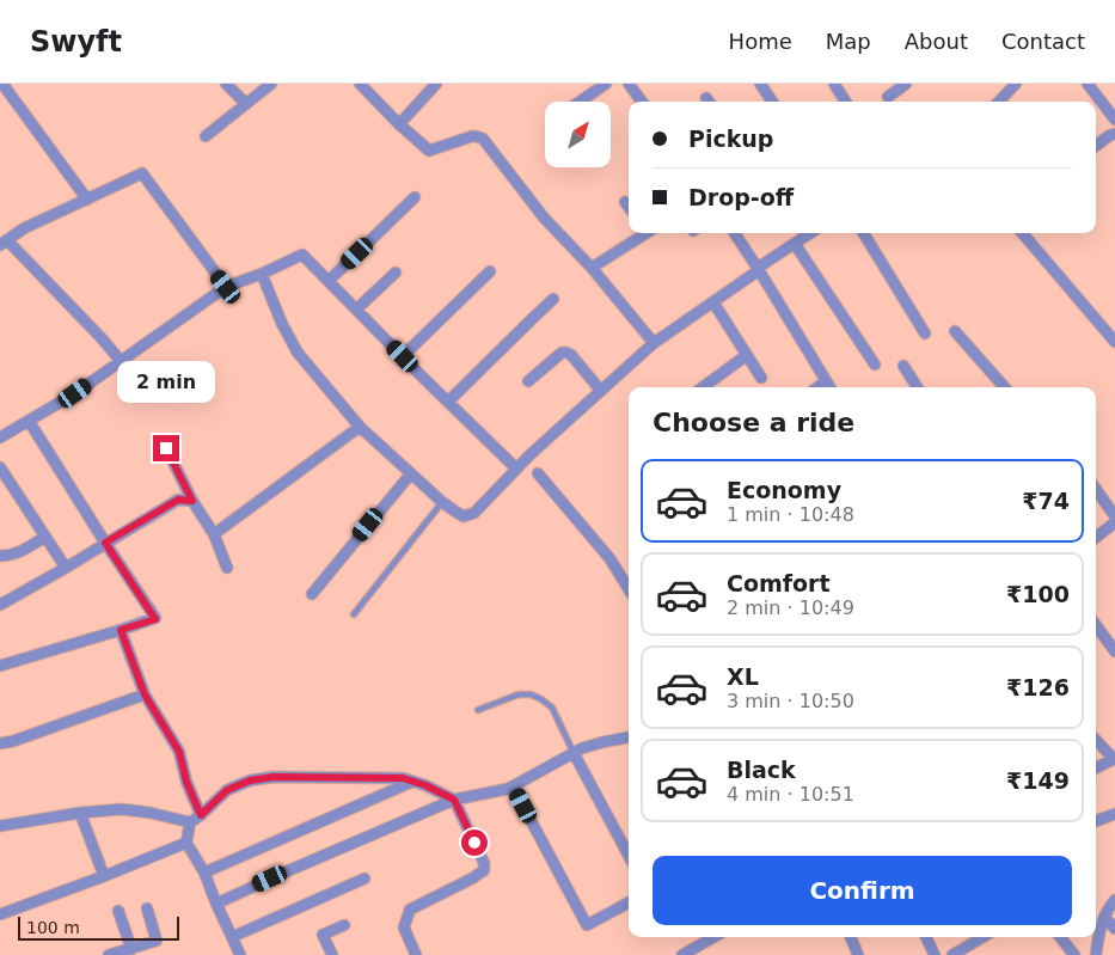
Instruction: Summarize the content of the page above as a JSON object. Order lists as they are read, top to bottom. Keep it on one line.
{"scale_bar":"100 m","north":"top right","page":{"header":"Swyft","nav":["Home","Map","About","Contact"],"banner":["Pickup","Drop-off"],"bubble":"2 min","heading":"Choose a ride","list":[{"name":"Economy","note":"1 min · 10:48","value":"₹74"},{"name":"Comfort","note":"2 min · 10:49","value":"₹100"},{"name":"XL","note":"3 min · 10:50","value":"₹126"},{"name":"Black","note":"4 min · 10:51","value":"₹149"}],"buttons":"Confirm","scale":"100 m"}}
